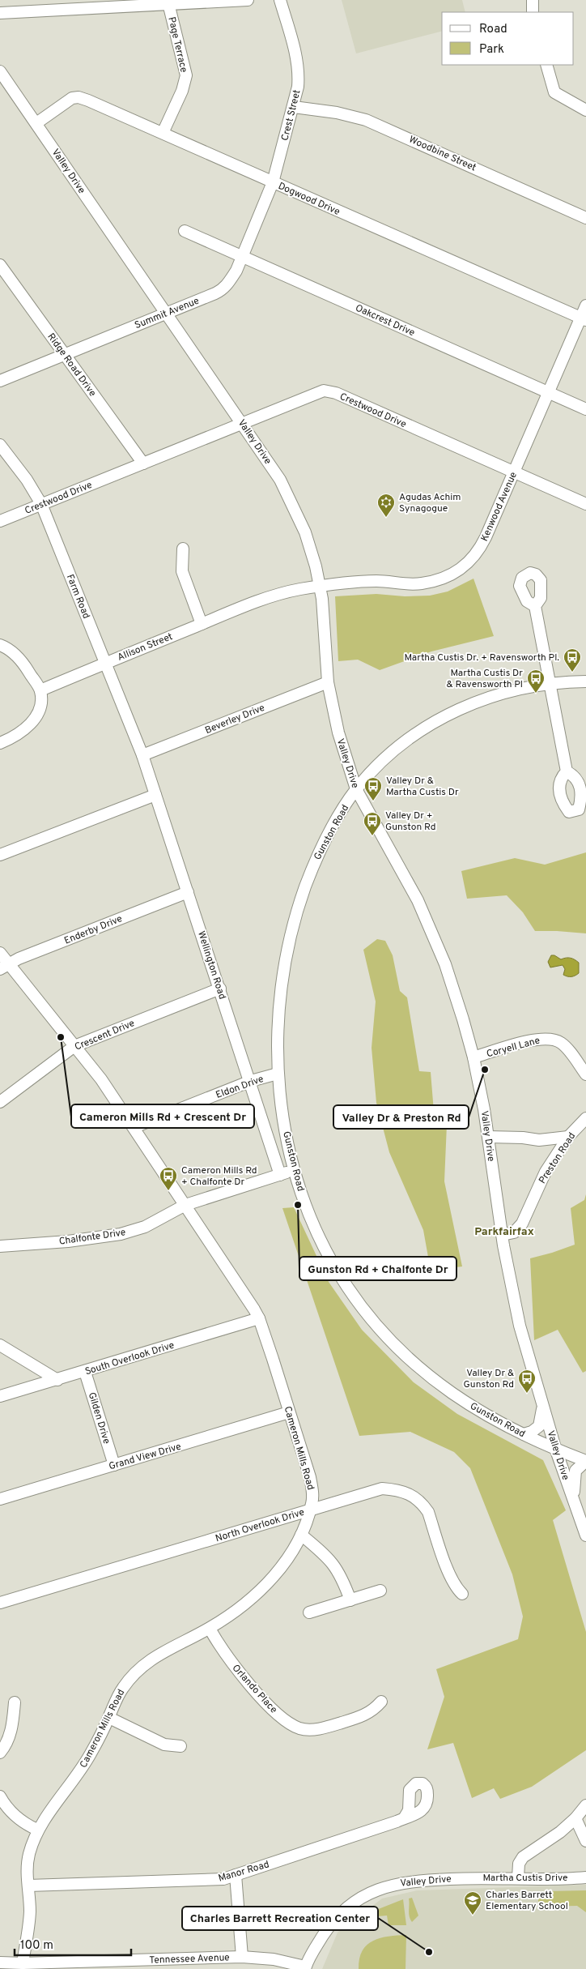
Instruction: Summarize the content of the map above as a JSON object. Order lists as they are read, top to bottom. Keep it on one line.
{"streets":{"street":["Page Terrace","Crest Street","Woodbine Street","Valley Drive","Dogwood Drive","Summit Avenue","Oakcrest Drive","Ridge Road Drive","Crestwood Drive","Kenwood Avenue","Farm Road","Allison Street","Beverley Drive","Gunston Road","Enderby Drive","Wellington Road","Crescent Drive","Coryell Lane","Eldon Drive","Preston Road","Chalfonte Drive","South Overlook Drive","Gilden Drive","Cameron Mills Road","Grand View Drive","North Overlook Drive","Orlando Place","Manor Road","Martha Custis Drive","Tennessee Avenue"]},"crossings":[["Page Terrace","Dogwood Drive"],["Crest Street","Woodbine Street"],["Crest Street","Dogwood Drive"],["Crest Street","Summit Avenue"],["Valley Drive","Dogwood Drive"],["Valley Drive","Summit Avenue"],["Valley Drive","Crestwood Drive"],["Valley Drive","Kenwood Avenue"],["Valley Drive","Allison Street"],["Valley Drive","Beverley Drive"],["Valley Drive","Gunston Road"],["Valley Drive","Coryell Lane"],["Valley Drive","Preston Road"],["Valley Drive","Martha Custis Drive"],["Valley Drive","Tennessee Avenue"],["Dogwood Drive","Summit Avenue"],["Dogwood Drive","Kenwood Avenue"],["Summit Avenue","Oakcrest Drive"],["Summit Avenue","Ridge Road Drive"],["Oakcrest Drive","Kenwood Avenue"],["Ridge Road Drive","Crestwood Drive"],["Crestwood Drive","Kenwood Avenue"],["Crestwood Drive","Farm Road"],["Kenwood Avenue","Allison Street"],["Farm Road","Allison Street"],["Farm Road","Beverley Drive"],["Farm Road","Wellington Road"],["Beverley Drive","Wellington Road"],["Gunston Road","Eldon Drive"],["Gunston Road","Chalfonte Drive"],["Enderby Drive","Wellington Road"],["Enderby Drive","Cameron Mills Road"],["Wellington Road","Crescent Drive"],["Wellington Road","Eldon Drive"],["Wellington Road","Chalfonte Drive"],["Crescent Drive","Cameron Mills Road"],["Eldon Drive","Cameron Mills Road"],["Chalfonte Drive","Cameron Mills Road"],["South Overlook Drive","Gilden Drive"],["South Overlook Drive","Cameron Mills Road"],["Gilden Drive","Grand View Drive"],["Cameron Mills Road","Grand View Drive"],["Cameron Mills Road","North Overlook Drive"],["Cameron Mills Road","Orlando Place"],["Cameron Mills Road","Manor Road"],["Cameron Mills Road","Tennessee Avenue"]],"districts":["Parkfairfax"],"places":{"synagogue":["Agudas Achim Synagogue"],"bus stop":["Martha Custis Dr. + Ravensworth Pl.","Martha Custis Dr & Ravensworth Pl","Valley Dr & Martha Custis Dr","Valley Dr + Gunston Rd","Cameron Mills Rd + Chalfonte Dr","Valley Dr & Gunston Rd"],"other":["Cameron Mills Rd + Crescent Dr","Valley Dr & Preston Rd","Gunston Rd + Chalfonte Dr","Charles Barrett Recreation Center"],"school or university":["Charles Barrett Elementary School"]},"legend":["Road","Park"],"scale_bar":"100 m"}
